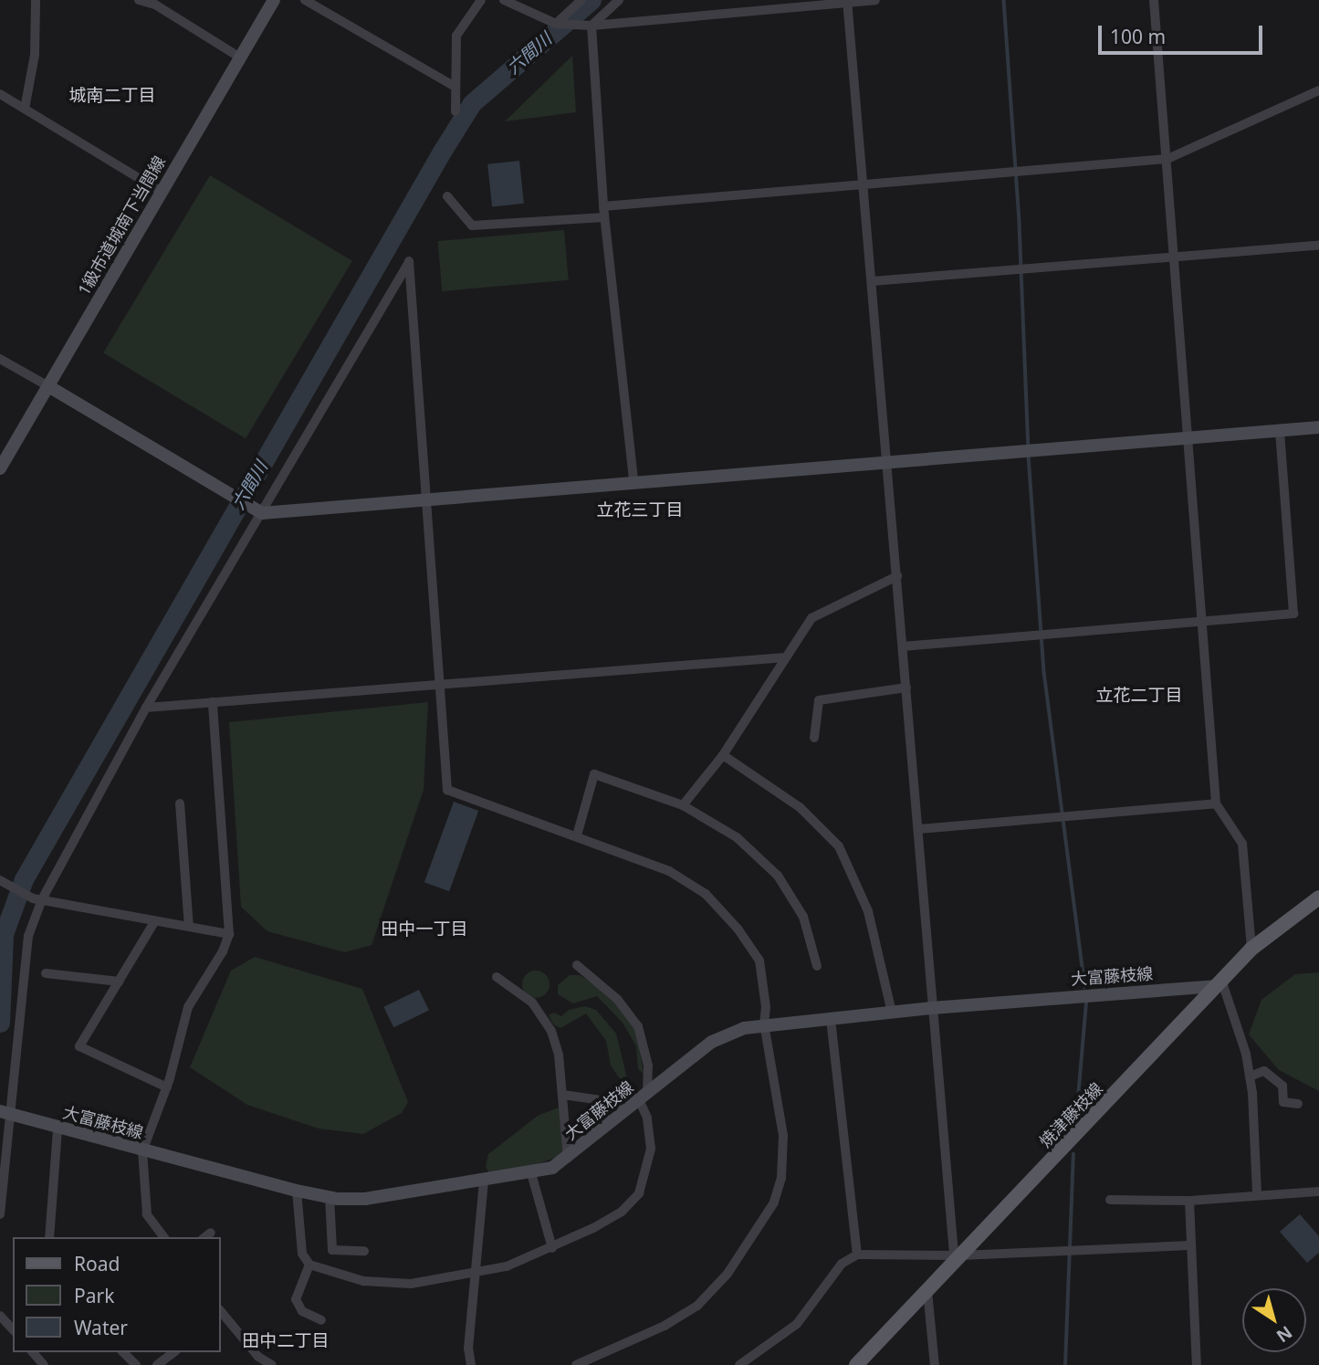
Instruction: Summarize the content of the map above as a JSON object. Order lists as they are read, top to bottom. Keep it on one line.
{"streets":{"main road":["焼津藤枝線"],"street":["1級市道城南下当間線","大富藤枝線"]},"crossings":[["大富藤枝線","焼津藤枝線"]],"districts":["城南二丁目","立花三丁目","立花二丁目","田中一丁目","田中二丁目"],"water":["六間川"],"legend":["Road","Park","Water"],"scale_bar":"100 m","north":"bottom right"}
